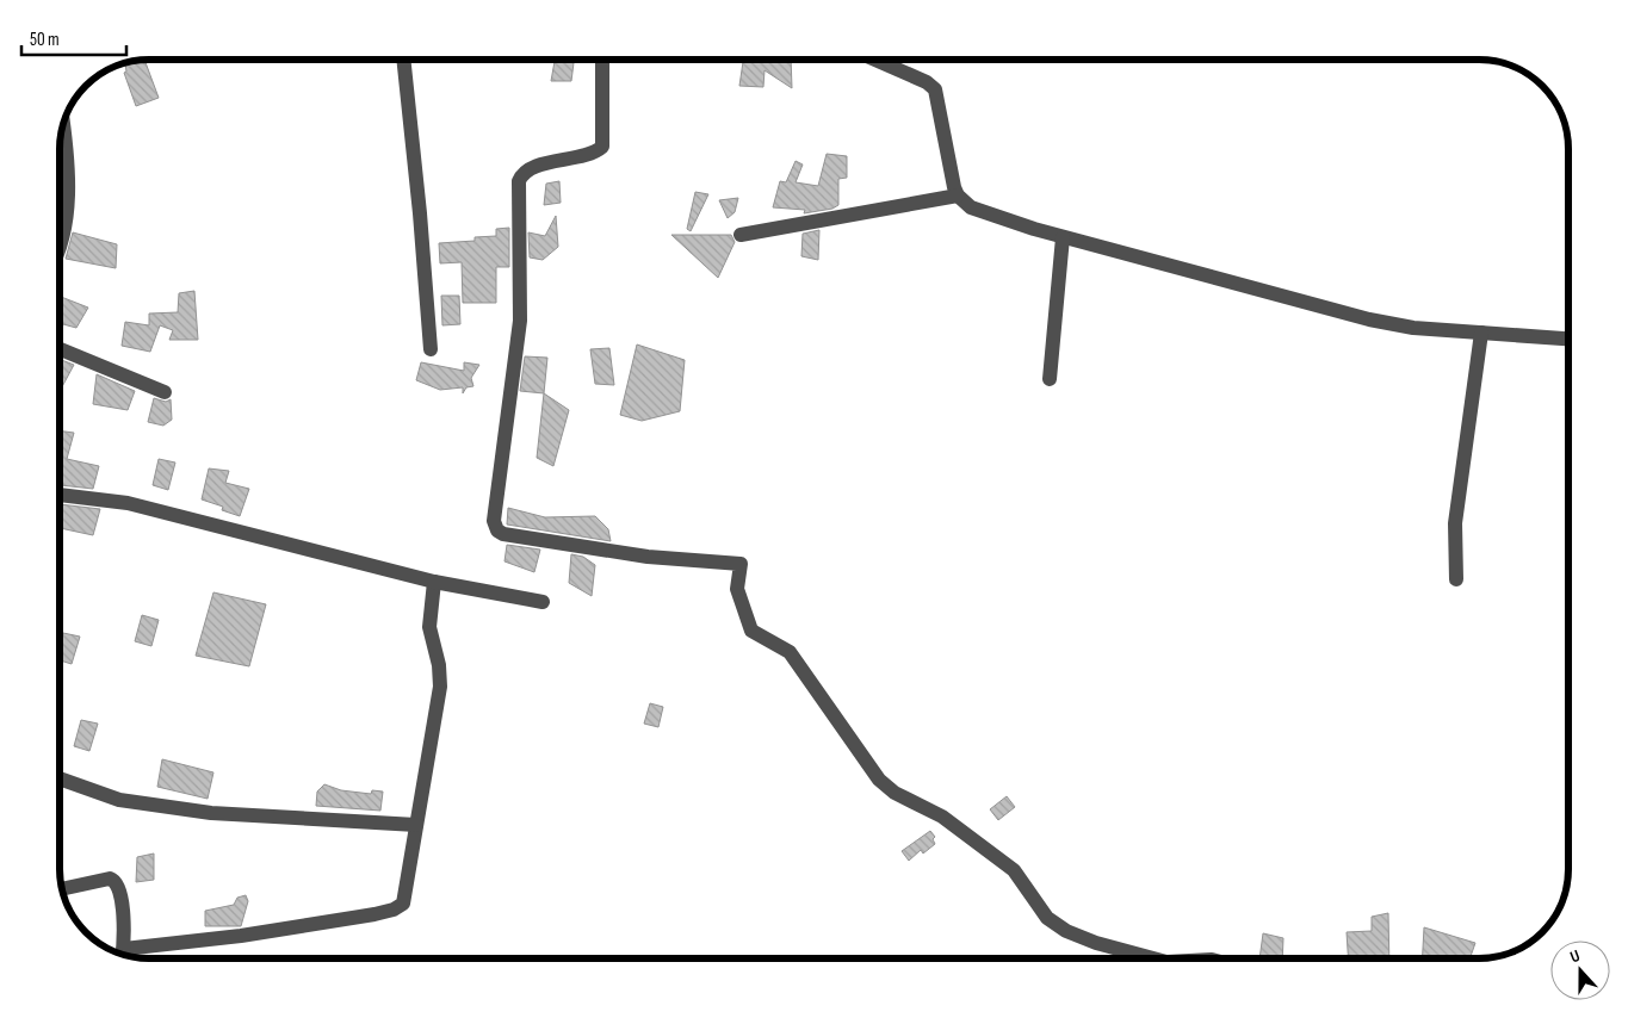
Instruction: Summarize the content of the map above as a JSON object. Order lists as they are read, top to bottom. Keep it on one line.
{"scale_bar":"50 m","north":"top"}
